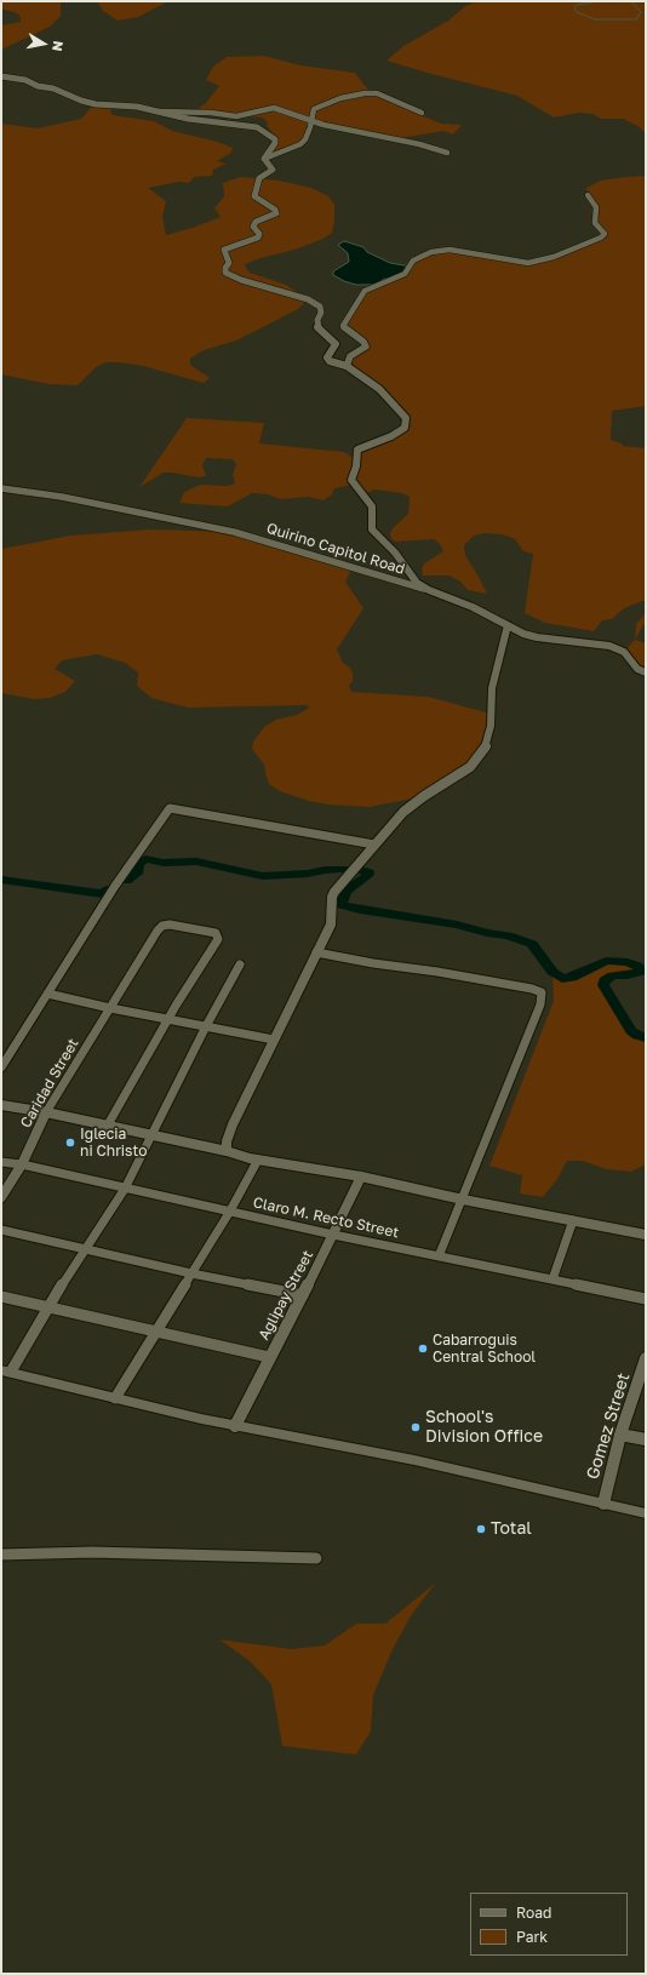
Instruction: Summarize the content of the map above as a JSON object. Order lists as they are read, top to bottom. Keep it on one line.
{"streets":{"street":["Quirino Capitol Road","Caridad Street","Claro M. Recto Street","Aglipay Street","Gomez Street"]},"crossings":[["Caridad Street","Claro M. Recto Street"],["Claro M. Recto Street","Aglipay Street"]],"places":["Iglecia ni Christo","Cabarroguis Central School","School's Division Office","Total"],"legend":["Road","Park"],"north":"right"}
